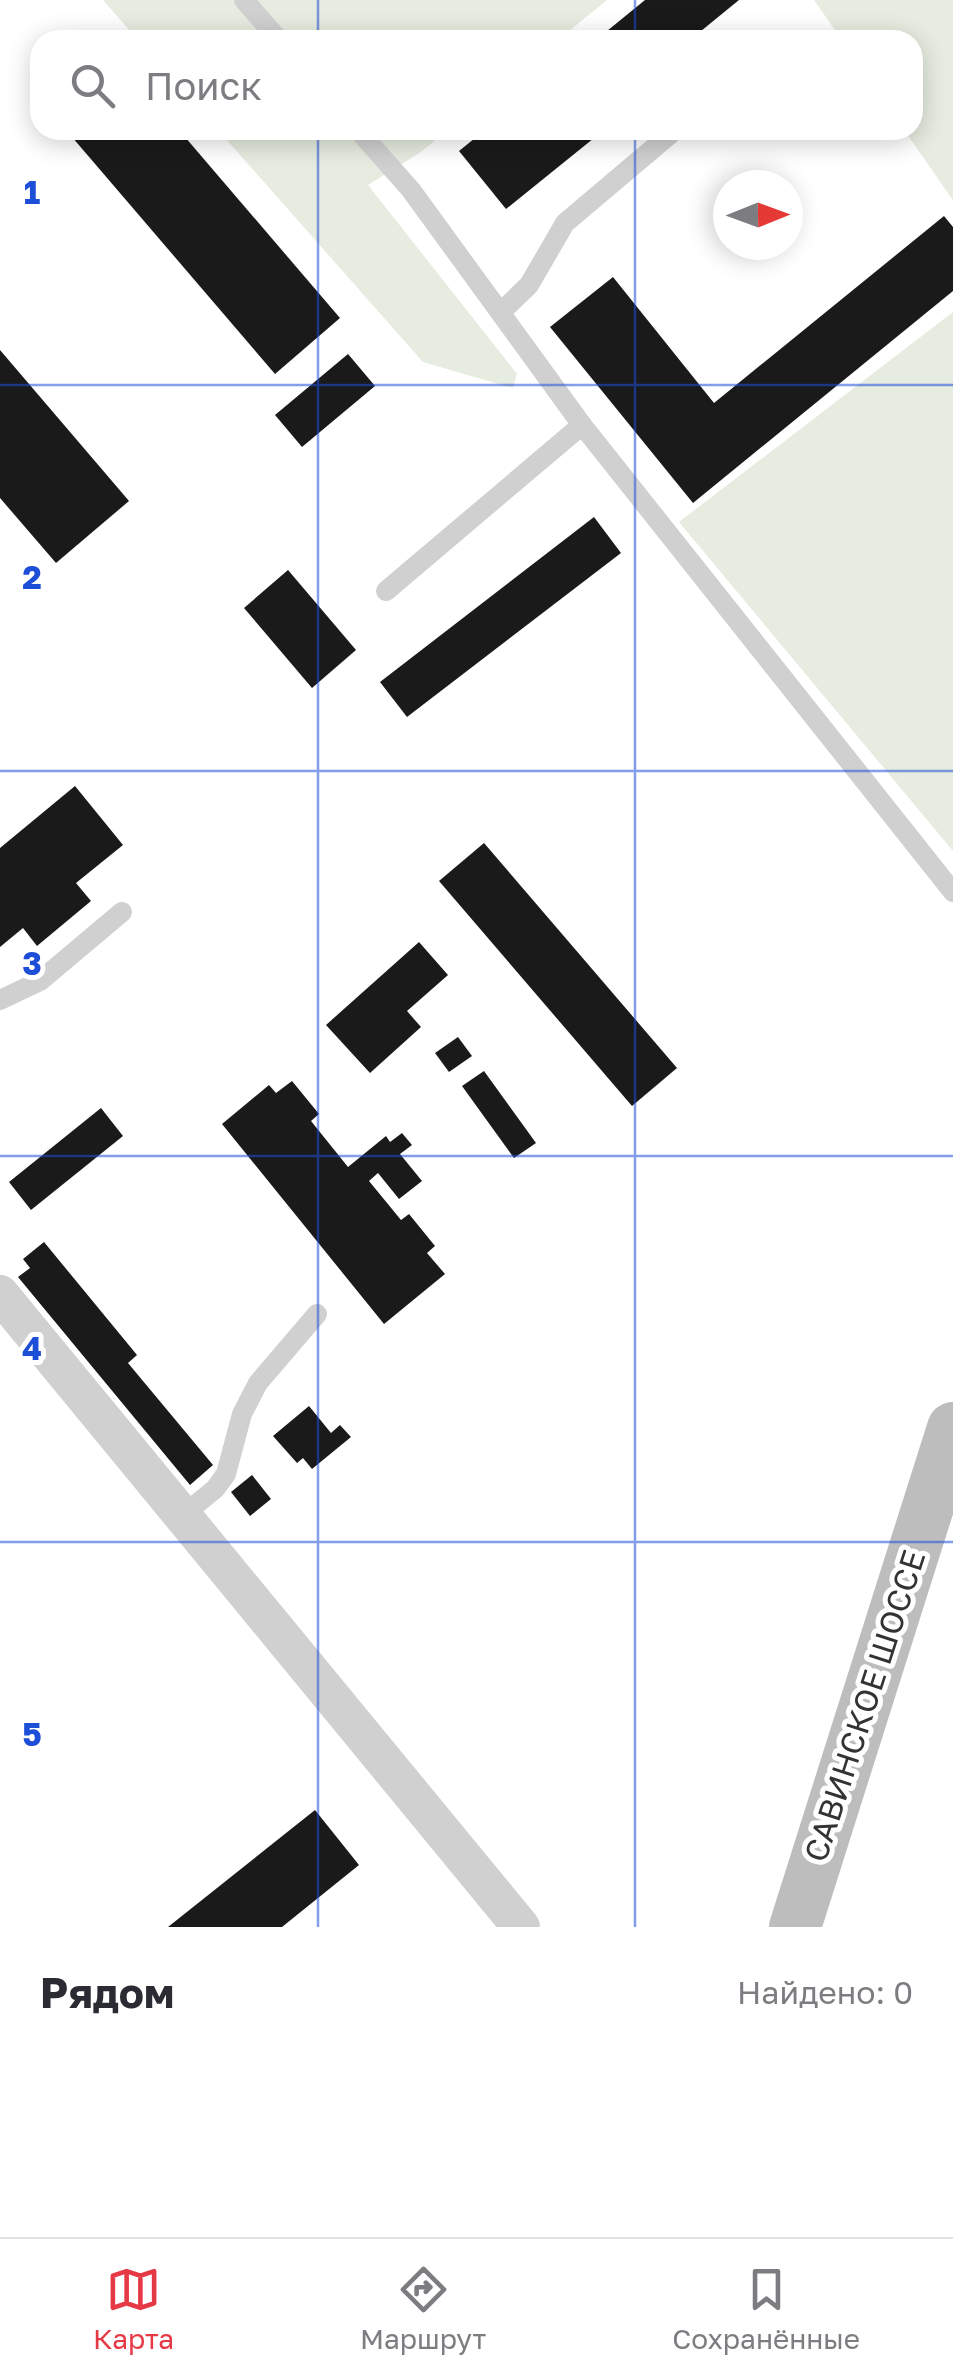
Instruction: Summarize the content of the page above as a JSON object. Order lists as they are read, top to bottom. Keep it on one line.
{"streets":{"street":["САВИНСКОЕ ШОССЕ"]},"north":"right","page":{"search":"Поиск","heading":["Рядом","Найдено: 0"],"nav":["Карта","Маршрут","Сохранённые"]},"grid":{"rows":["1","2","3","4","5"]}}
